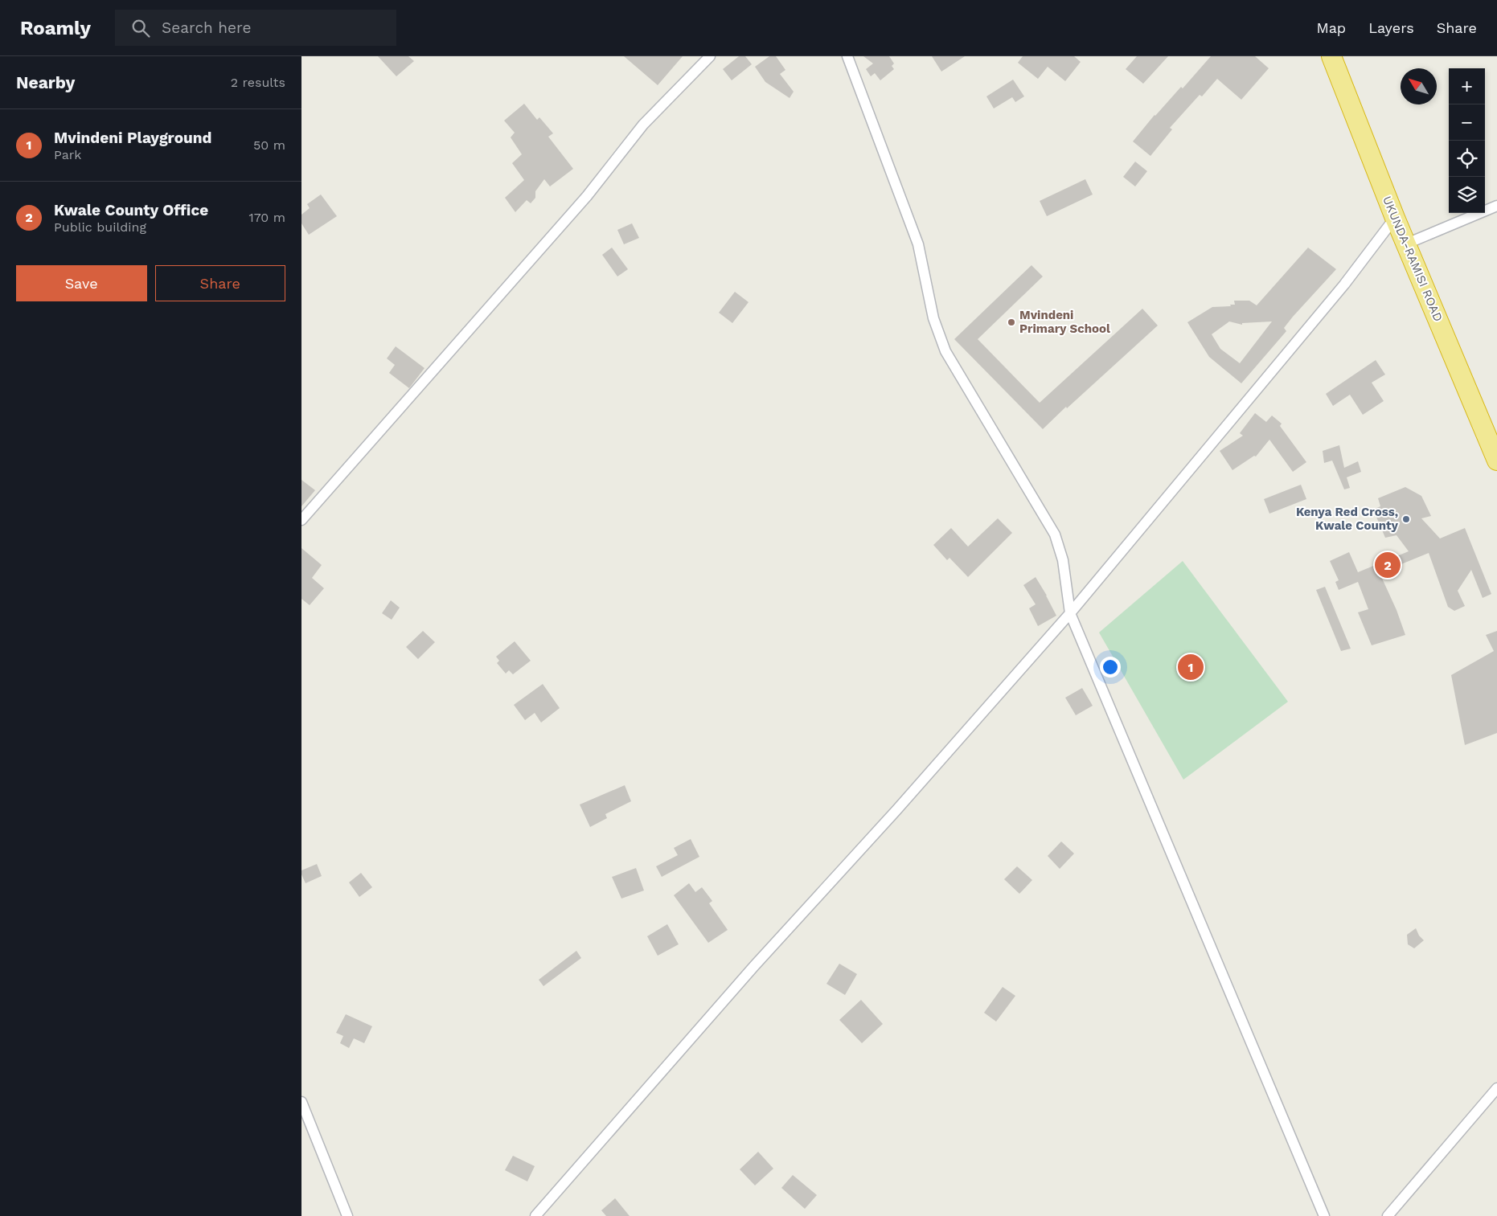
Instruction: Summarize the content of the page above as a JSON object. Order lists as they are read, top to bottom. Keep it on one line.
{"streets":{"highway":["UKUNDA-RAMISI ROAD"]},"places":["Mvindeni Primary School","Kenya Red Cross, Kwale County"],"north":"top left","page":{"header":"Roamly","search":"Search here","nav":["Map","Layers","Share"],"heading":["Nearby","2 results"],"map_buttons":["+","−"],"list":[{"mark":"1","name":"Mvindeni Playground","note":"Park","value":"50 m"},{"mark":"2","name":"Kwale County Office","note":"Public building","value":"170 m"}],"buttons":["Save","Share"],"pins":["2","1"]}}
